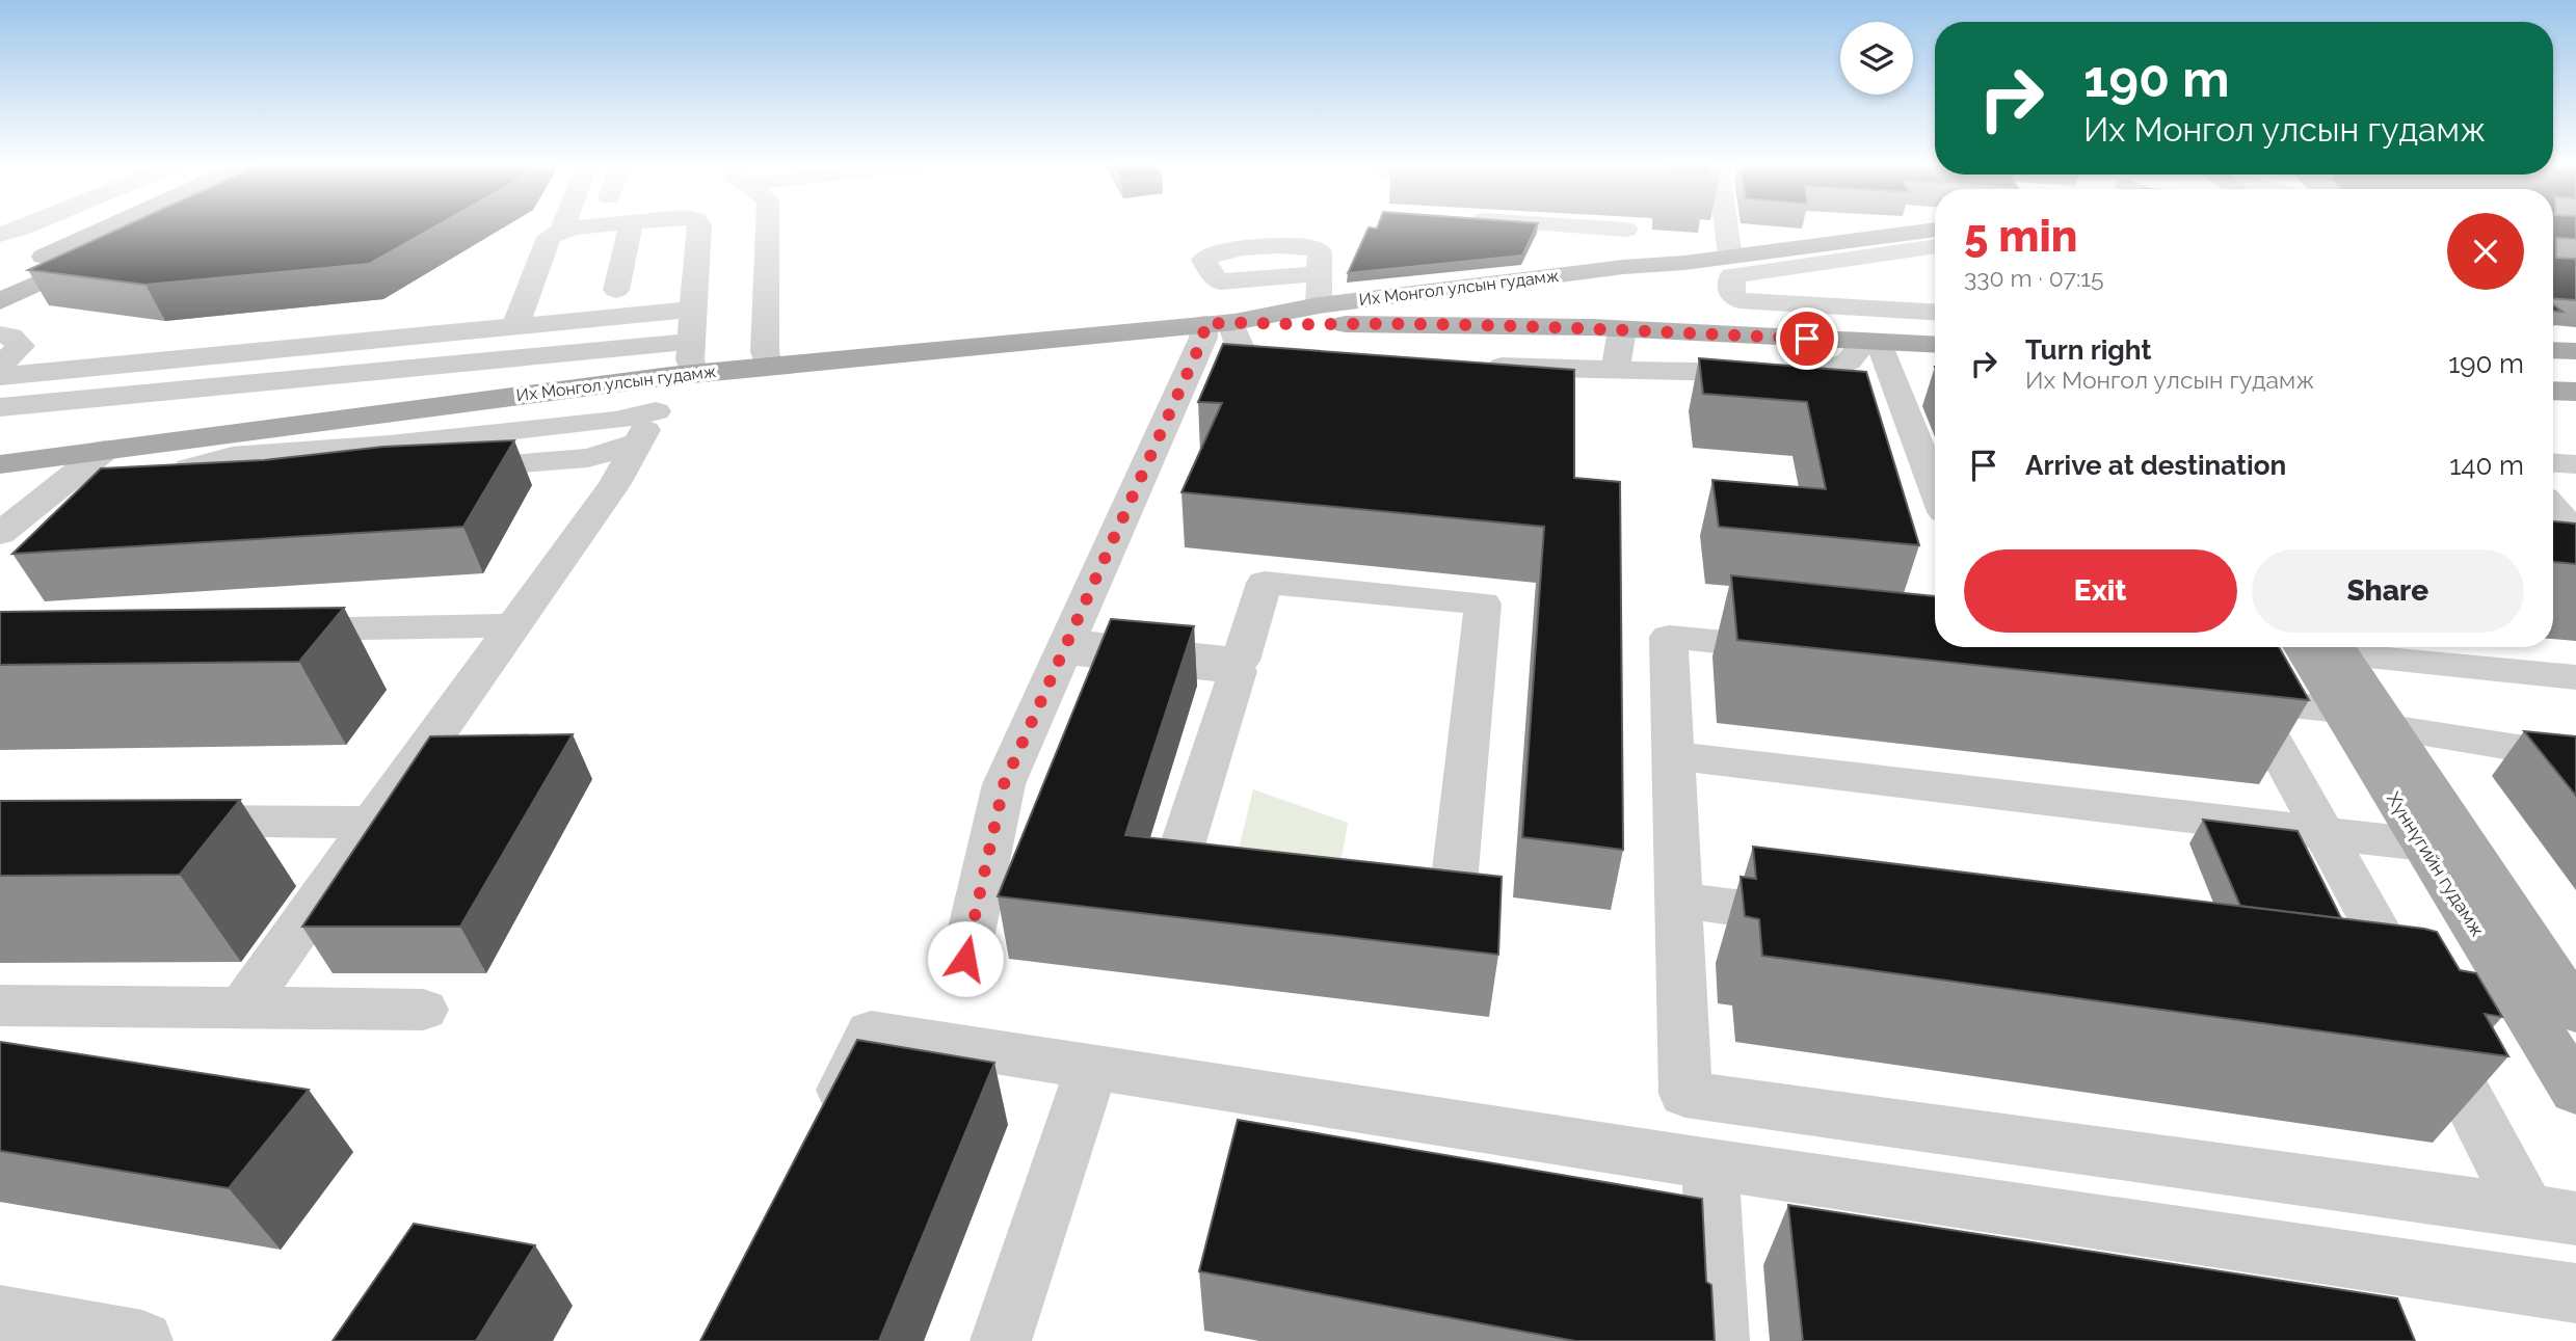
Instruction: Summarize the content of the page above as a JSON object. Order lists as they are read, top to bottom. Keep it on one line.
{"streets":{"main road":["Их Монгол улсын гудамж","Хүннүгийн гудамж"]},"page":{"turn":["190 m","Их Монгол улсын гудамж"],"heading":["5 min","330 m · 07:15"],"list":[{"name":"Turn right","note":"Их Монгол улсын гудамж","value":"190 m"},{"name":"Arrive at destination","value":"140 m"}],"buttons":["Exit","Share"]}}
